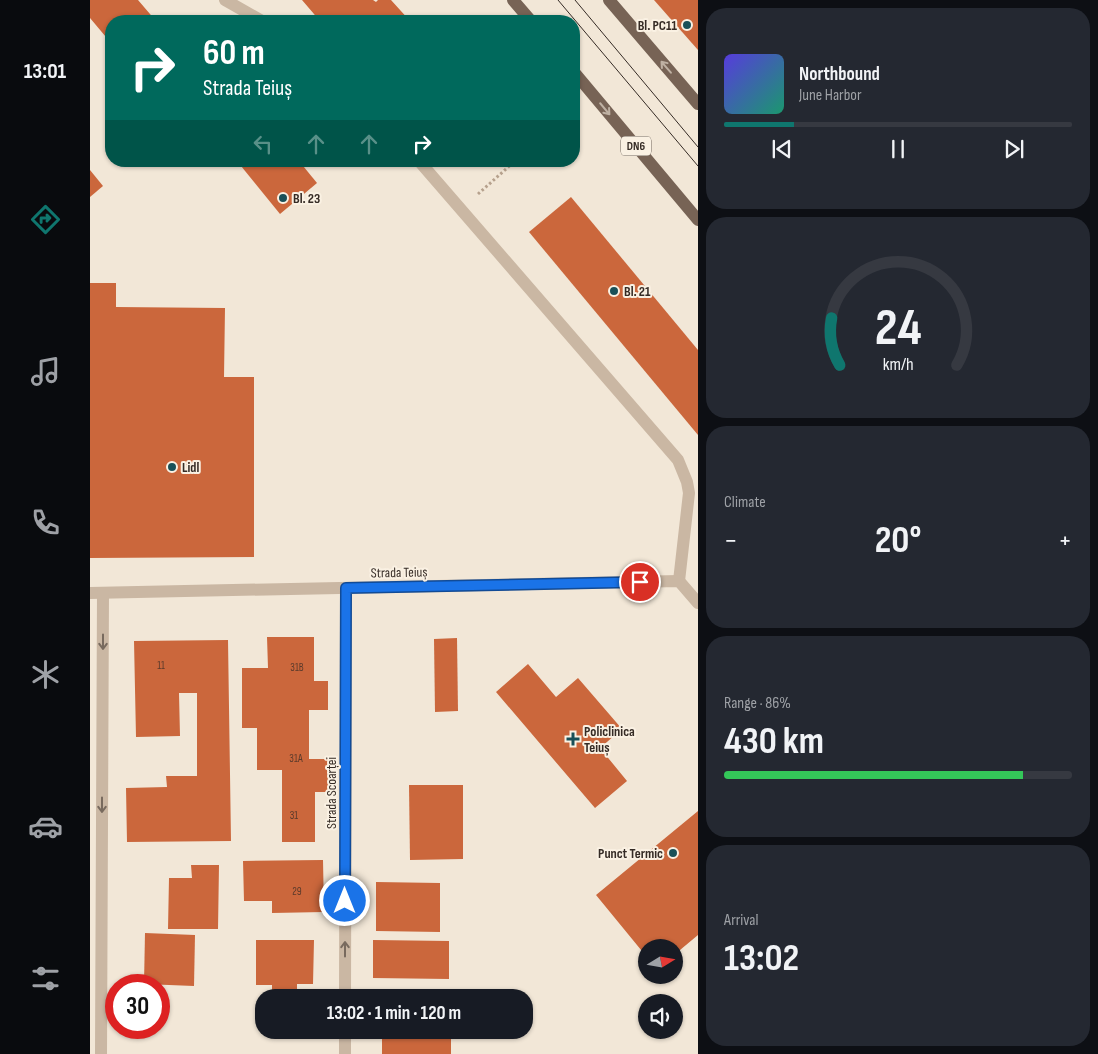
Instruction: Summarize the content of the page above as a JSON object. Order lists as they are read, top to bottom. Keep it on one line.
{"streets":{"main road":["DN6"],"street":["Strada Teiuș","Strada Scoarței"]},"crossings":[["Strada Teiuș","Strada Scoarței"]],"one_way":["Strada Scoarței"],"places":{"other":["Bl. PC11","Bl. 23","Bl. 21","Lidl","Punct Termic"],"health":["Policlinica Teiuș"]},"house_numbers":["11","31B","31A","31","29"],"north":"right","page":{"tabs":"13:01","turn":["60 m","Strada Teiuș"],"song":["Northbound","June Harbor"],"tile":["Climate",["Range · 86%","430 km"],["Arrival","13:02"]],"heat":["−","20°","+"],"limit":"30","trip":"13:02 · 1 min · 120 m","gauge":["24","km/h"]}}
